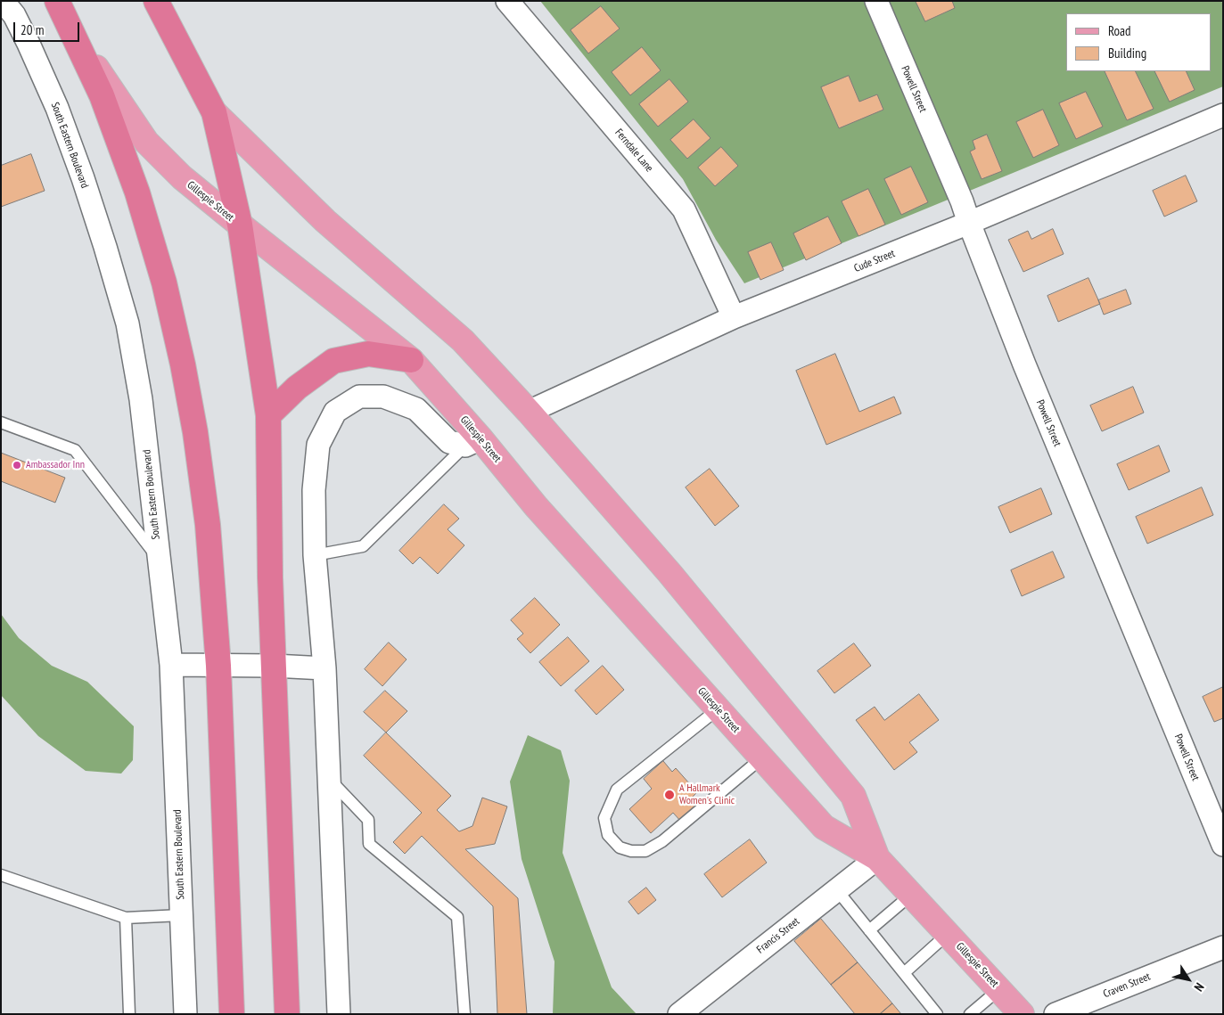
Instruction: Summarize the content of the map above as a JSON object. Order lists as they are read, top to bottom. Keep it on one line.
{"streets":{"main road":["Gillespie Street"],"street":["Powell Street","South Eastern Boulevard","Ferndale Lane","Cude Street","Francis Street","Craven Street"]},"crossings":[["Powell Street","Cude Street"],["Ferndale Lane","Cude Street"],["Gillespie Street","Cude Street"],["Gillespie Street","Francis Street"]],"places":["Ambassador Inn","A Hallmark Women's Clinic"],"legend":["Road","Building"],"scale_bar":"20 m","north":"bottom right"}
